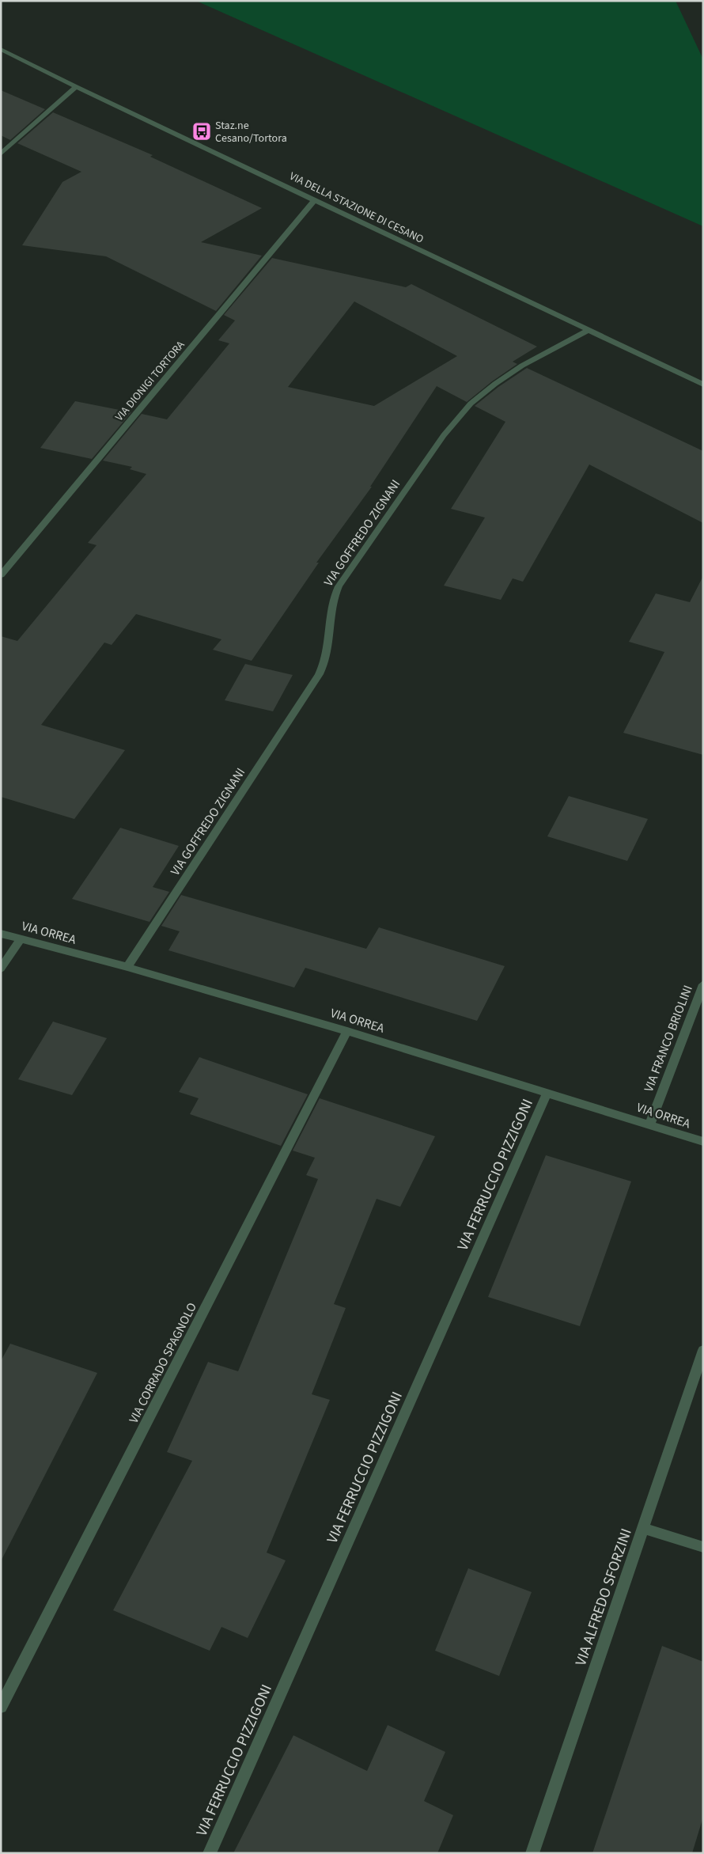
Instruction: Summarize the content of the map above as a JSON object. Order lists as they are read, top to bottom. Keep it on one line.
{"streets":{"street":["VIA DELLA STAZIONE DI CESANO","VIA DIONIGI TORTORA","VIA GOFFREDO ZIGNANI","VIA ORREA","VIA FRANCO BRIOLINI","VIA FERRUCCIO PIZZIGONI","VIA CORRADO SPAGNOLO","VIA ALFREDO SFORZINI"]},"crossings":[["VIA DELLA STAZIONE DI CESANO","VIA DIONIGI TORTORA"],["VIA DELLA STAZIONE DI CESANO","VIA GOFFREDO ZIGNANI"],["VIA GOFFREDO ZIGNANI","VIA ORREA"],["VIA ORREA","VIA FRANCO BRIOLINI"],["VIA ORREA","VIA FERRUCCIO PIZZIGONI"],["VIA ORREA","VIA CORRADO SPAGNOLO"]],"places":{"bus stop":["Staz.ne Cesano/Tortora"]}}
